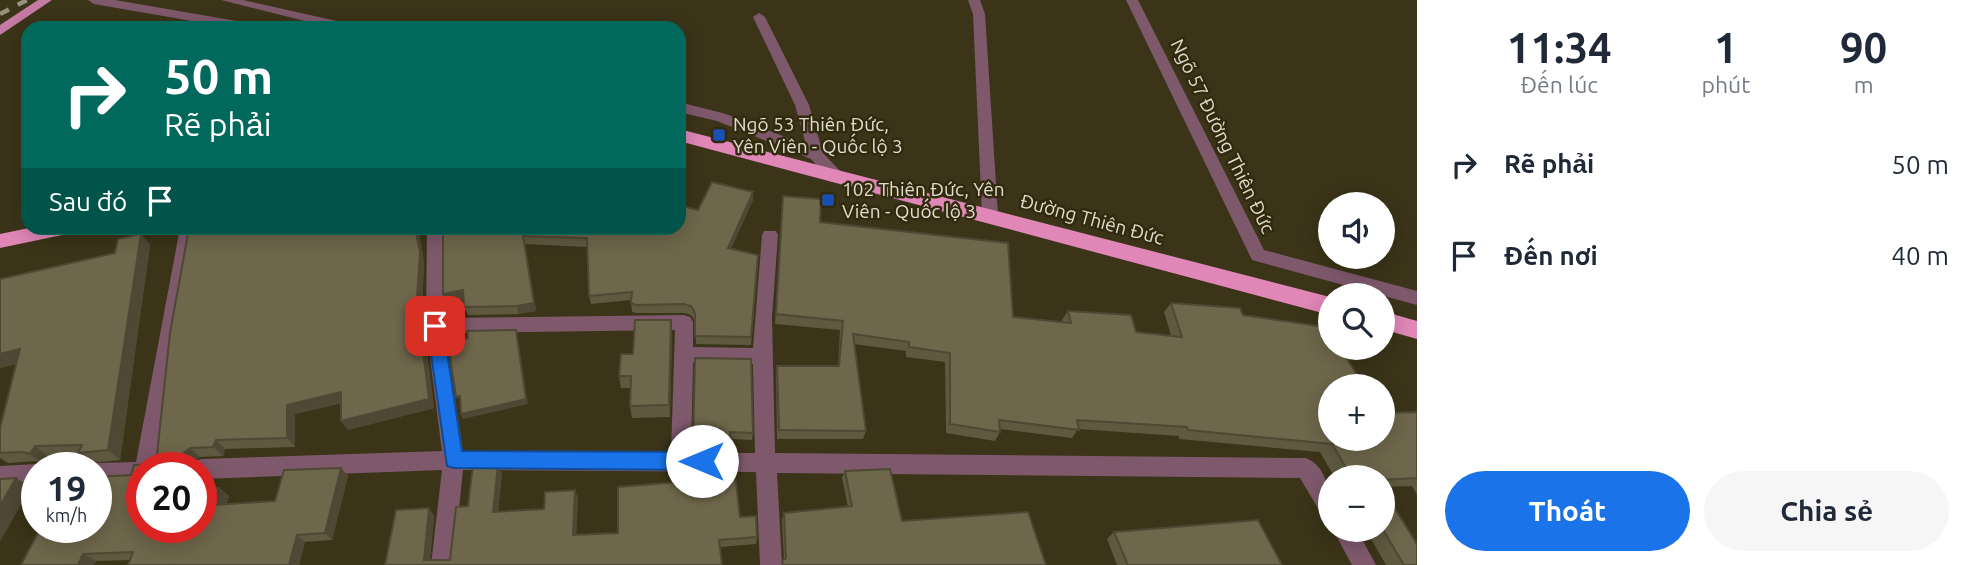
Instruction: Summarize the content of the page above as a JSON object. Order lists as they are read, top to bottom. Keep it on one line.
{"streets":{"highway":["Đường Thiên Đức"],"street":["Ngõ 57 Đường Thiên Đức"]},"places":{"transit":["Ngõ 53 Thiên Đức, Yên Viên - Quốc lộ 3","102 Thiên Đức, Yên Viên - Quốc lộ 3"]},"page":{"eta":["11:34","Đến lúc","1","phút","90","m"],"turn":["50 m","Rẽ phải"],"list":[{"name":"Rẽ phải","value":"50 m"},{"name":"Đến nơi","value":"40 m"}],"then":"Sau đó","map_buttons":["+","−"],"speed":"19 km/h","limit":"20","buttons":["Thoát","Chia sẻ"]}}
